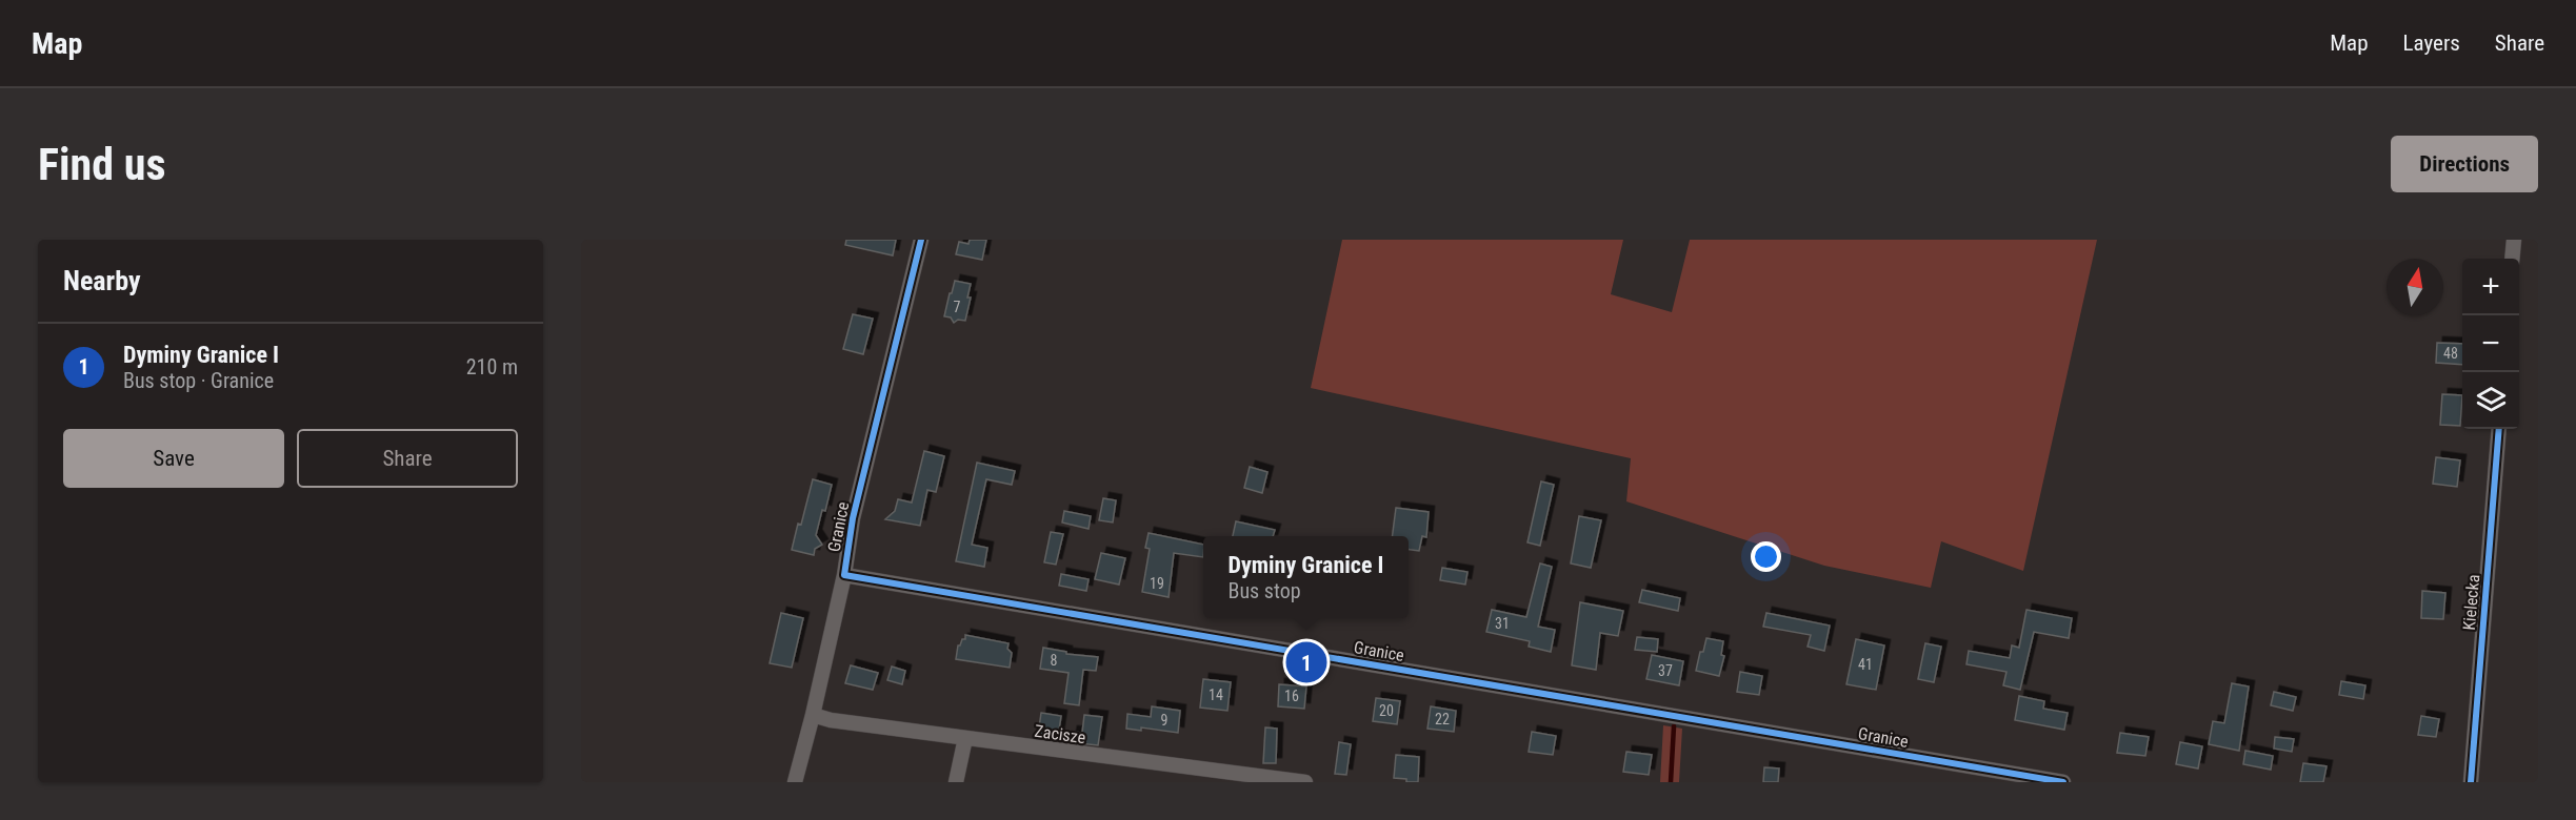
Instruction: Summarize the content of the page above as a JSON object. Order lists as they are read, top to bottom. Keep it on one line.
{"streets":{"street":["Granice","Kielecka","Zacisze"]},"house_numbers":["7","48","19","31","8","41","37","14","16","20","22","9"],"north":"top","page":{"header":"Map","nav":["Map","Layers","Share"],"buttons":["Directions",["Save","Share"]],"title":"Find us","heading":"Nearby","map_buttons":["+","−"],"list":[{"mark":"1","name":"Dyminy Granice I","note":"Bus stop · Granice","value":"210 m"}],"popup":["Dyminy Granice I","Bus stop"],"pins":"1"}}
